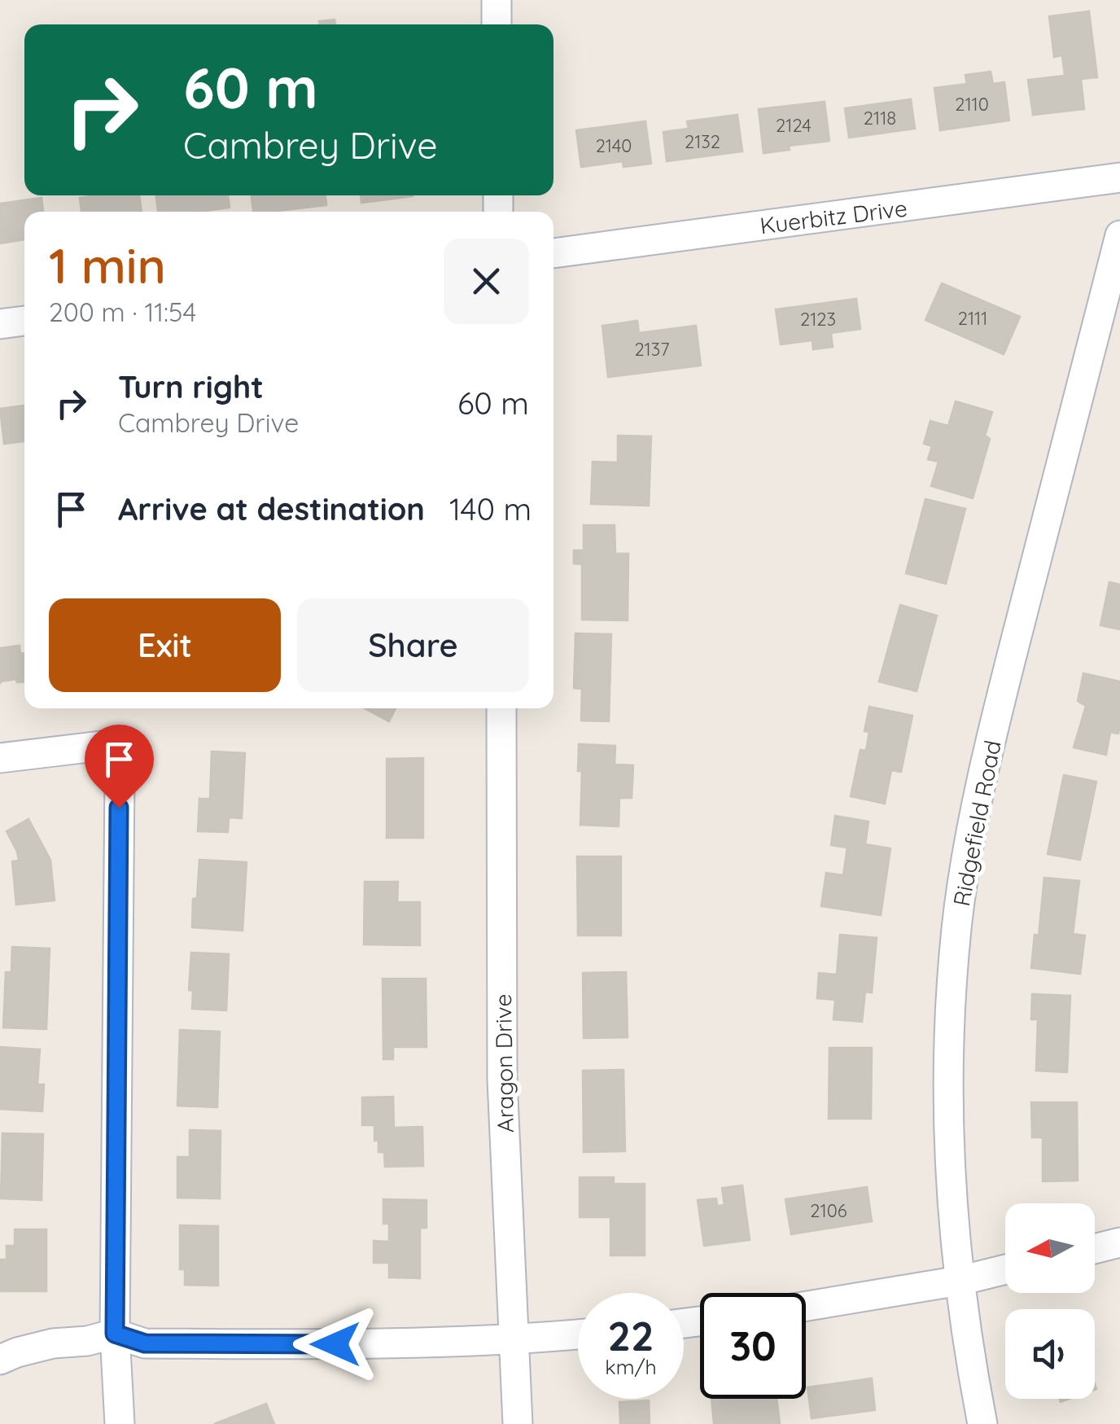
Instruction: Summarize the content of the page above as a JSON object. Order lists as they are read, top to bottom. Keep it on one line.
{"streets":{"street":["Kuerbitz Drive","Ridgefield Road","Aragon Drive"]},"house_numbers":["2110","2118","2124","2132","2140","2111","2123","2137","2106"],"north":"left","page":{"turn":["60 m","Cambrey Drive"],"heading":["1 min","200 m · 11:54"],"list":[{"name":"Turn right","note":"Cambrey Drive","value":"60 m"},{"name":"Arrive at destination","value":"140 m"}],"buttons":["Exit","Share"],"speed":"22 km/h","limit":"30"}}
